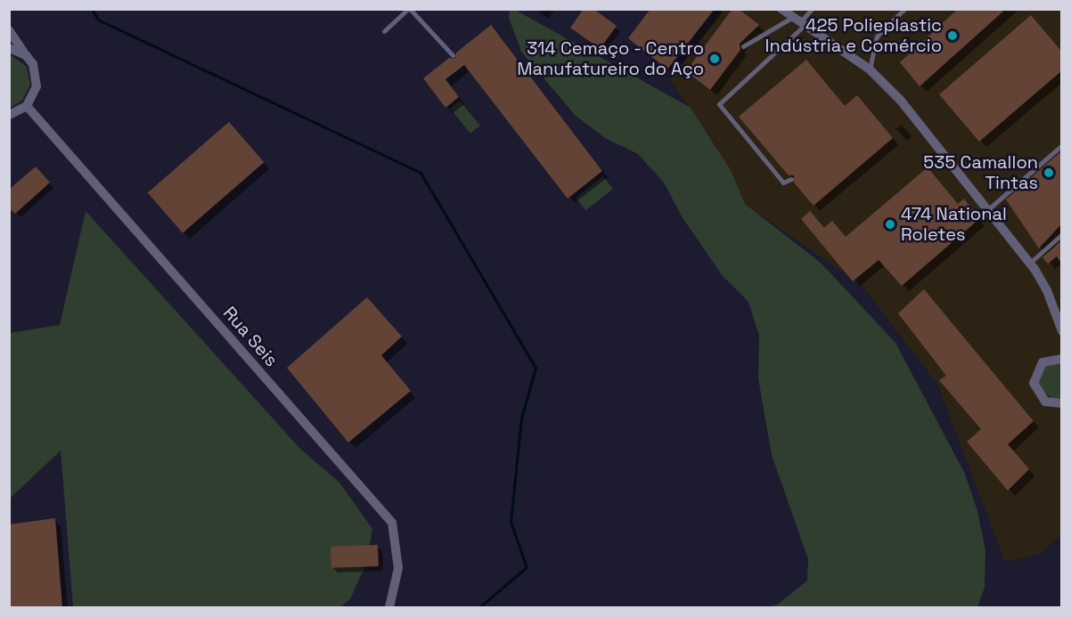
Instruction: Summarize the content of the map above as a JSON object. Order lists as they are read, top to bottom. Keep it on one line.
{"streets":{"street":["Rua Seis"]},"places":["425 Polieplastic Indústria e Comércio","314 Cemaço - Centro Manufatureiro do Aço","535 Camallon Tintas","474 National Roletes"]}
